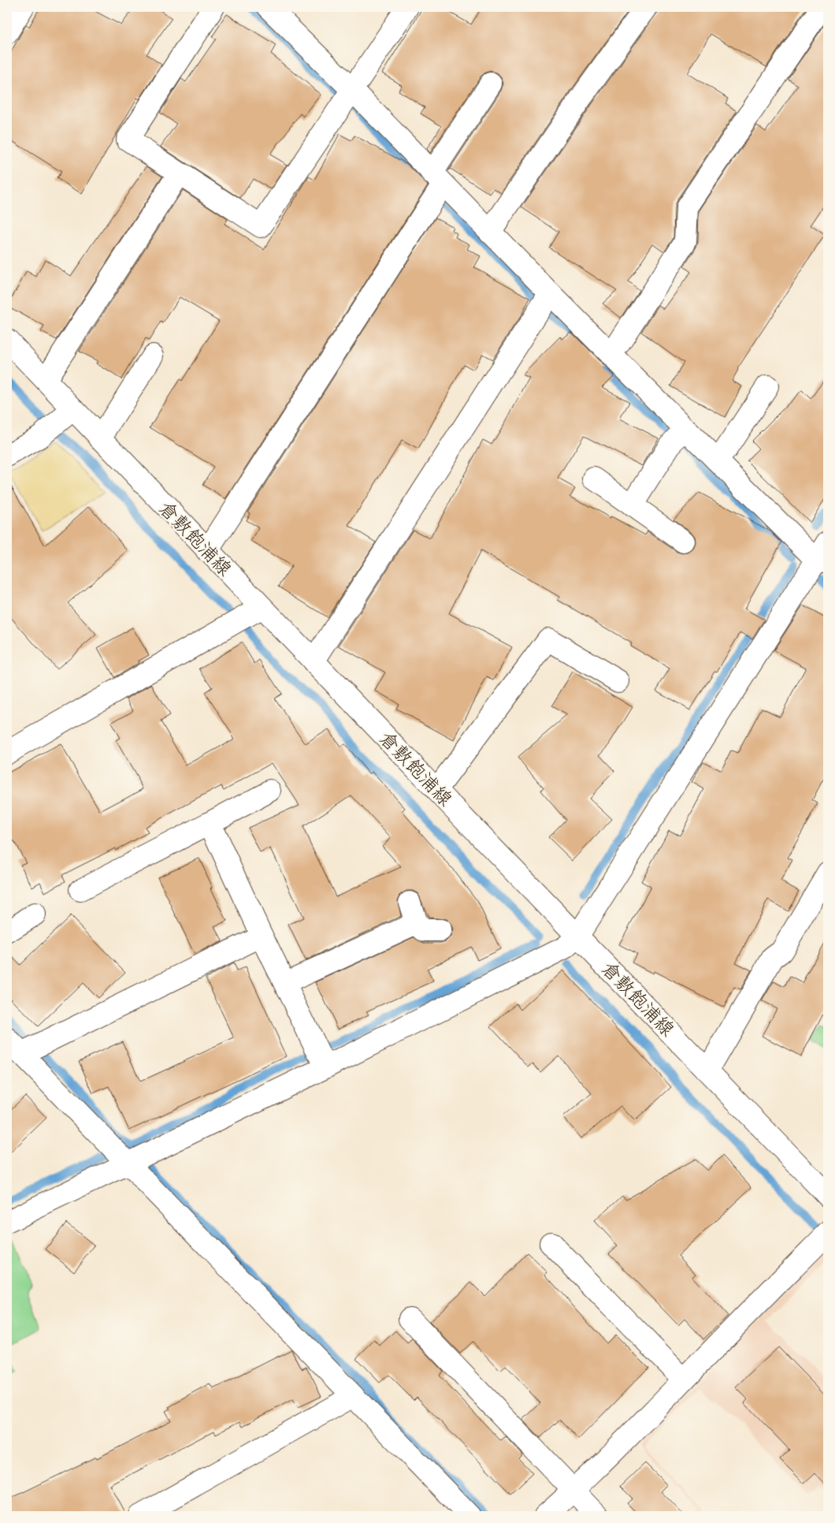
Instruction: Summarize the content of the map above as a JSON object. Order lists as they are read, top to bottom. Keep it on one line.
{"streets":{"street":["倉敷飽浦線"]}}
